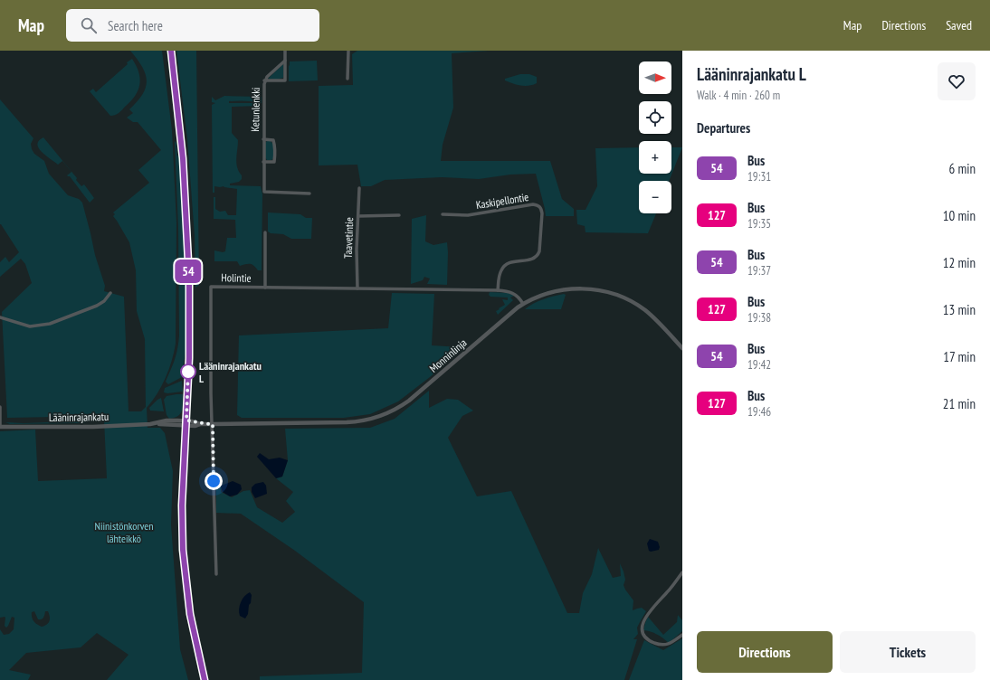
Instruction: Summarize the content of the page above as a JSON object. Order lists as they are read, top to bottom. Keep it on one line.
{"streets":{"street":["Ketunlenkki","Kaskipellontie","Taavetintie","Holintie","Monninlinja","Lääninrajankatu"]},"crossings":[["Kaskipellontie","Holintie"],["Taavetintie","Holintie"],["Holintie","Monninlinja"],["Monninlinja","Lääninrajankatu"]],"parks":["Niinistönkorven lähteikkö"],"places":["Lääninrajankatu L"],"lines":["bus line 54"],"north":"right","page":{"header":"Map","search":"Search here","nav":["Map","Directions","Saved"],"on_map":"54","heading":[["Lääninrajankatu L","Walk · 4 min · 260 m"],"Departures"],"map_buttons":["+","−"],"list":[{"mark":"54","name":"Bus","note":"19:31","value":"6 min"},{"mark":"127","name":"Bus","note":"19:35","value":"10 min"},{"mark":"54","name":"Bus","note":"19:37","value":"12 min"},{"mark":"127","name":"Bus","note":"19:38","value":"13 min"},{"mark":"54","name":"Bus","note":"19:42","value":"17 min"},{"mark":"127","name":"Bus","note":"19:46","value":"21 min"}],"buttons":["Directions","Tickets"]}}
